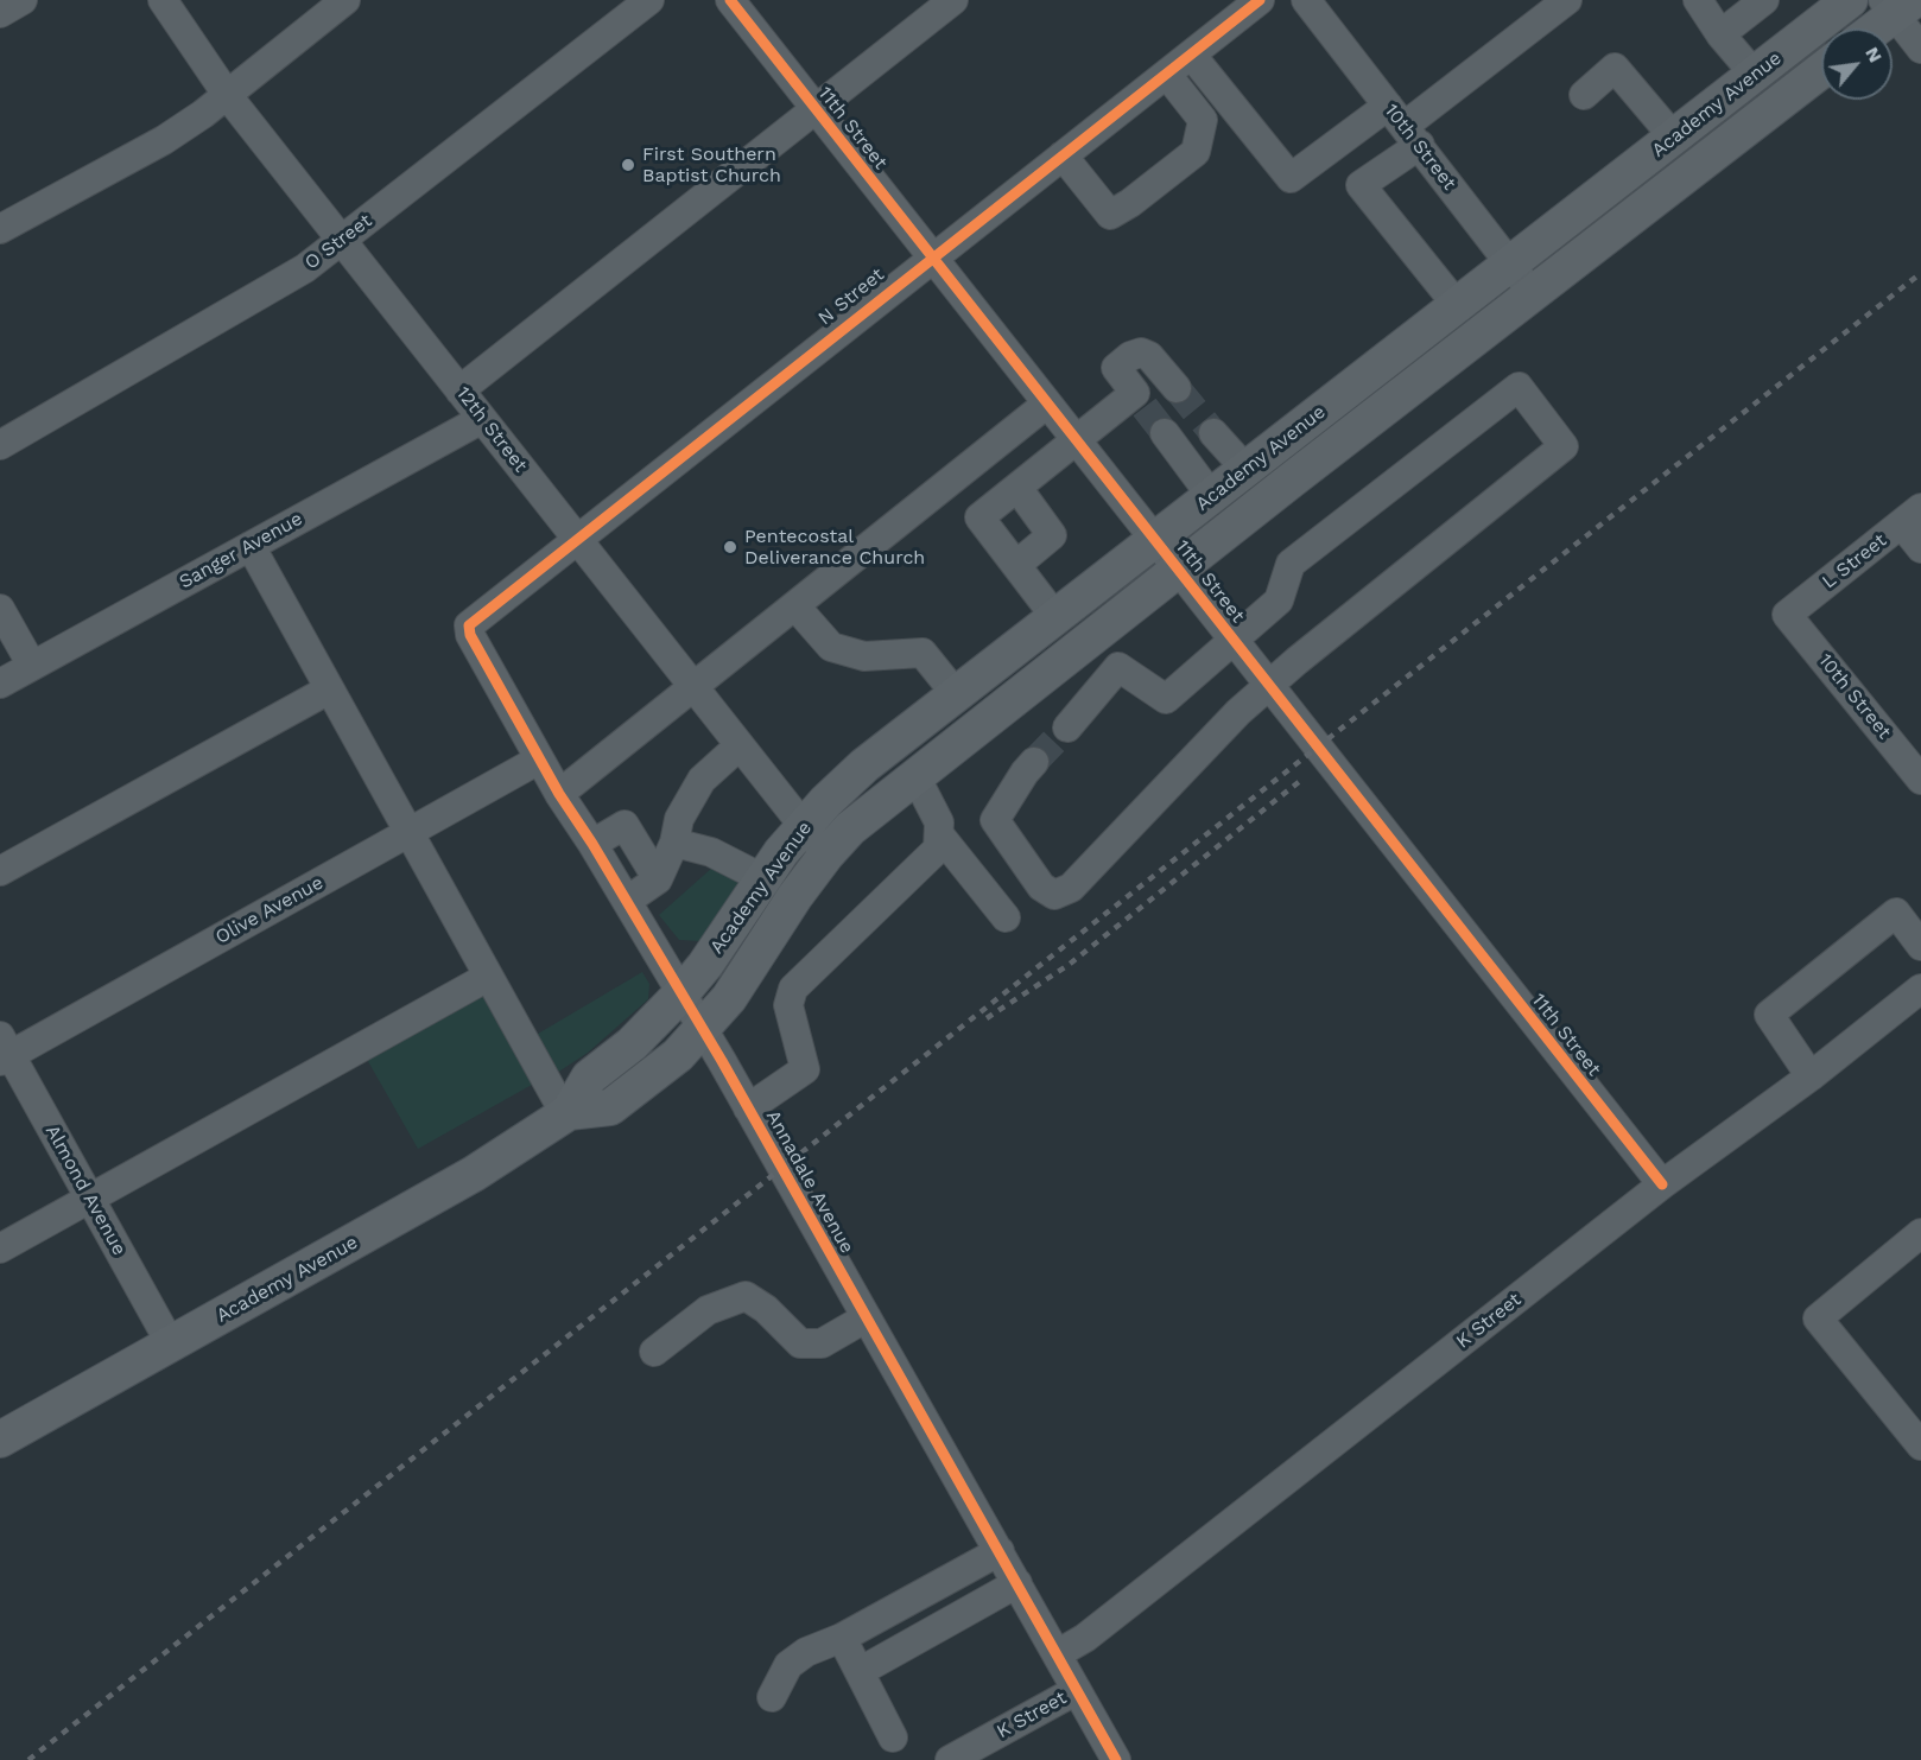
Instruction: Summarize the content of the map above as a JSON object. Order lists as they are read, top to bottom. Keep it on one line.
{"streets":{"main road":["Academy Avenue"],"street":["11th Street","10th Street","O Street","N Street","12th Street","Sanger Avenue","L Street","Olive Avenue","Annadale Avenue","Almond Avenue","K Street"]},"crossings":[["Academy Avenue","11th Street"],["Academy Avenue","10th Street"],["Academy Avenue","12th Street"],["Academy Avenue","Annadale Avenue"],["Academy Avenue","Almond Avenue"],["11th Street","N Street"],["11th Street","K Street"],["10th Street","L Street"],["O Street","12th Street"],["N Street","12th Street"],["N Street","Annadale Avenue"],["12th Street","Sanger Avenue"],["Olive Avenue","Annadale Avenue"],["Olive Avenue","Almond Avenue"],["Annadale Avenue","K Street"]],"places":["First Southern Baptist Church","Pentecostal Deliverance Church"],"north":"top right"}
